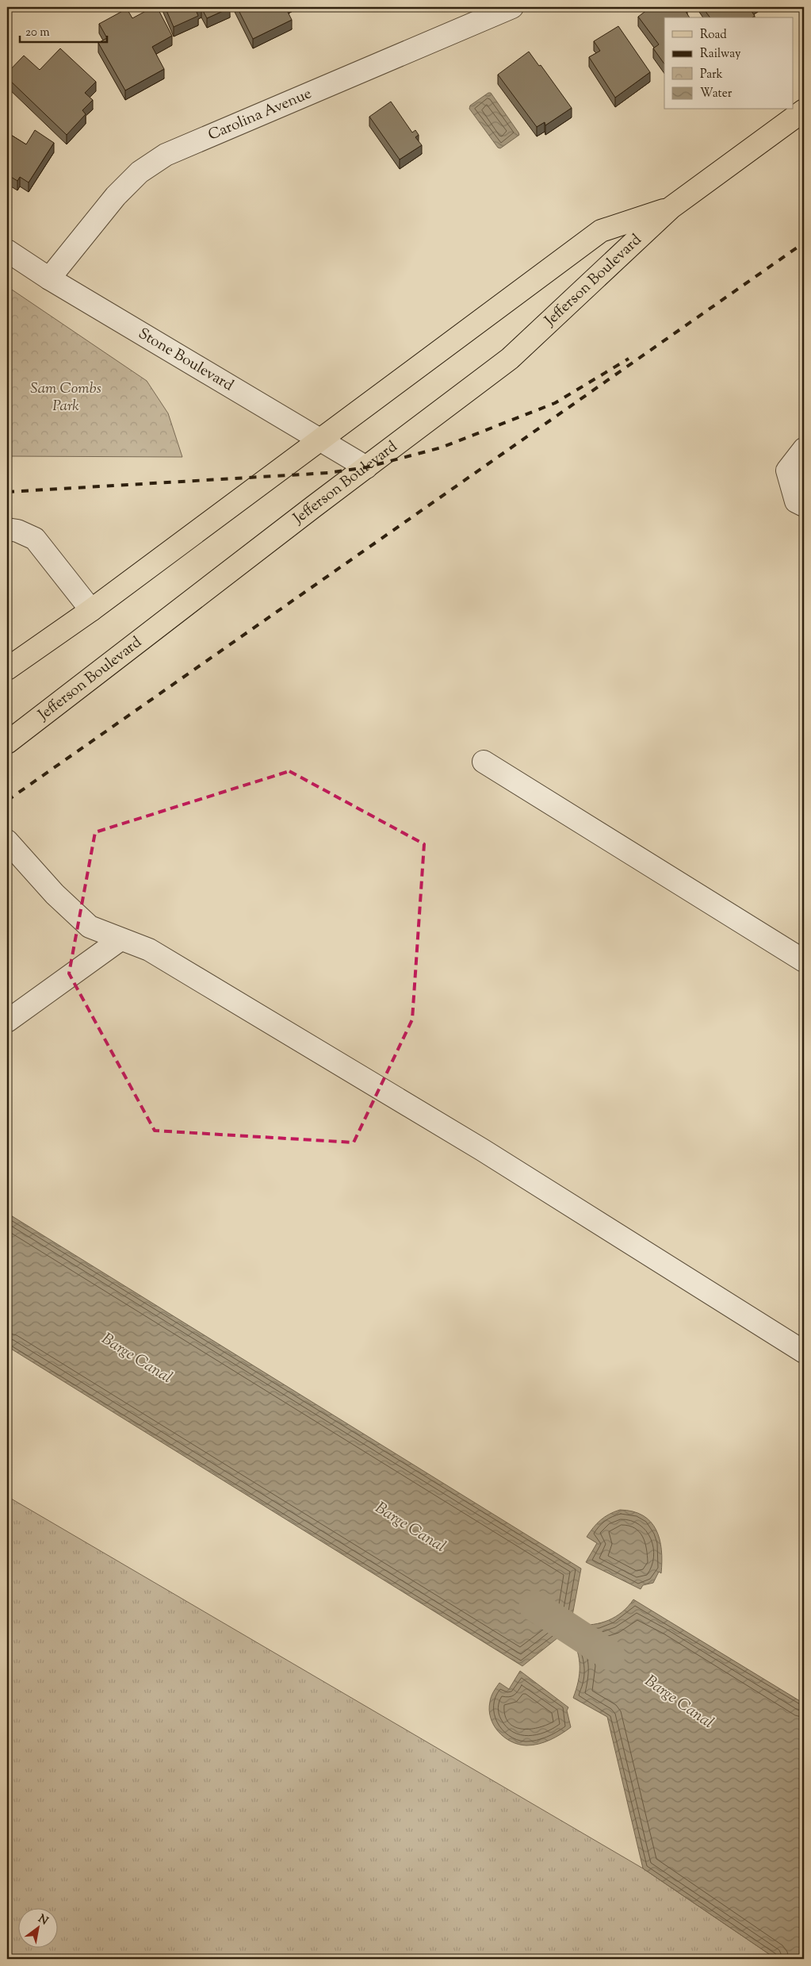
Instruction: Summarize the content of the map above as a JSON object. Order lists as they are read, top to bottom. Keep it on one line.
{"streets":{"main road":["Jefferson Boulevard"],"street":["Carolina Avenue","Stone Boulevard"]},"crossings":[["Carolina Avenue","Stone Boulevard"],["Jefferson Boulevard","Stone Boulevard"]],"water":["Barge Canal"],"parks":["Sam Combs Park"],"legend":["Road","Railway","Park","Water"],"scale_bar":"20 m","north":"top right"}
